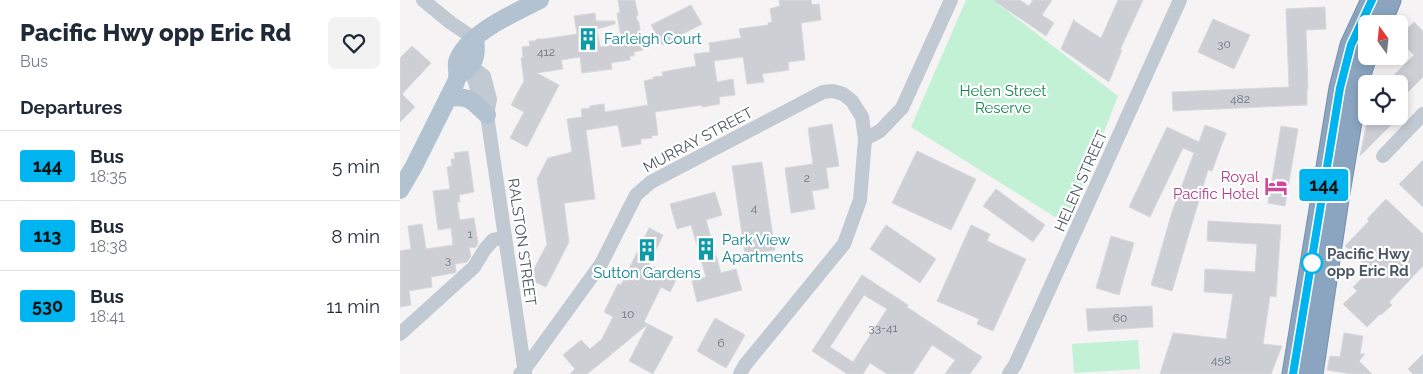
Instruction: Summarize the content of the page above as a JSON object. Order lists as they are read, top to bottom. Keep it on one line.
{"streets":{"street":["MURRAY STREET","HELEN STREET","RALSTON STREET"]},"crossings":[["MURRAY STREET","RALSTON STREET"]],"parks":["Helen Street Reserve"],"places":{"building":["Farleigh Court","Park View Apartments","Sutton Gardens"],"hotel":["Royal Pacific Hotel"],"other":["Pacific Hwy opp Eric Rd"]},"lines":["bus line 144"],"house_numbers":["30","412","482","2","4","1","3","10","60","33-41","6","458"],"north":"top","page":{"heading":[["Pacific Hwy opp Eric Rd","Bus"],"Departures"],"on_map":"144","list":[{"mark":"144","name":"Bus","note":"18:35","value":"5 min"},{"mark":"113","name":"Bus","note":"18:38","value":"8 min"},{"mark":"530","name":"Bus","note":"18:41","value":"11 min"}]}}
